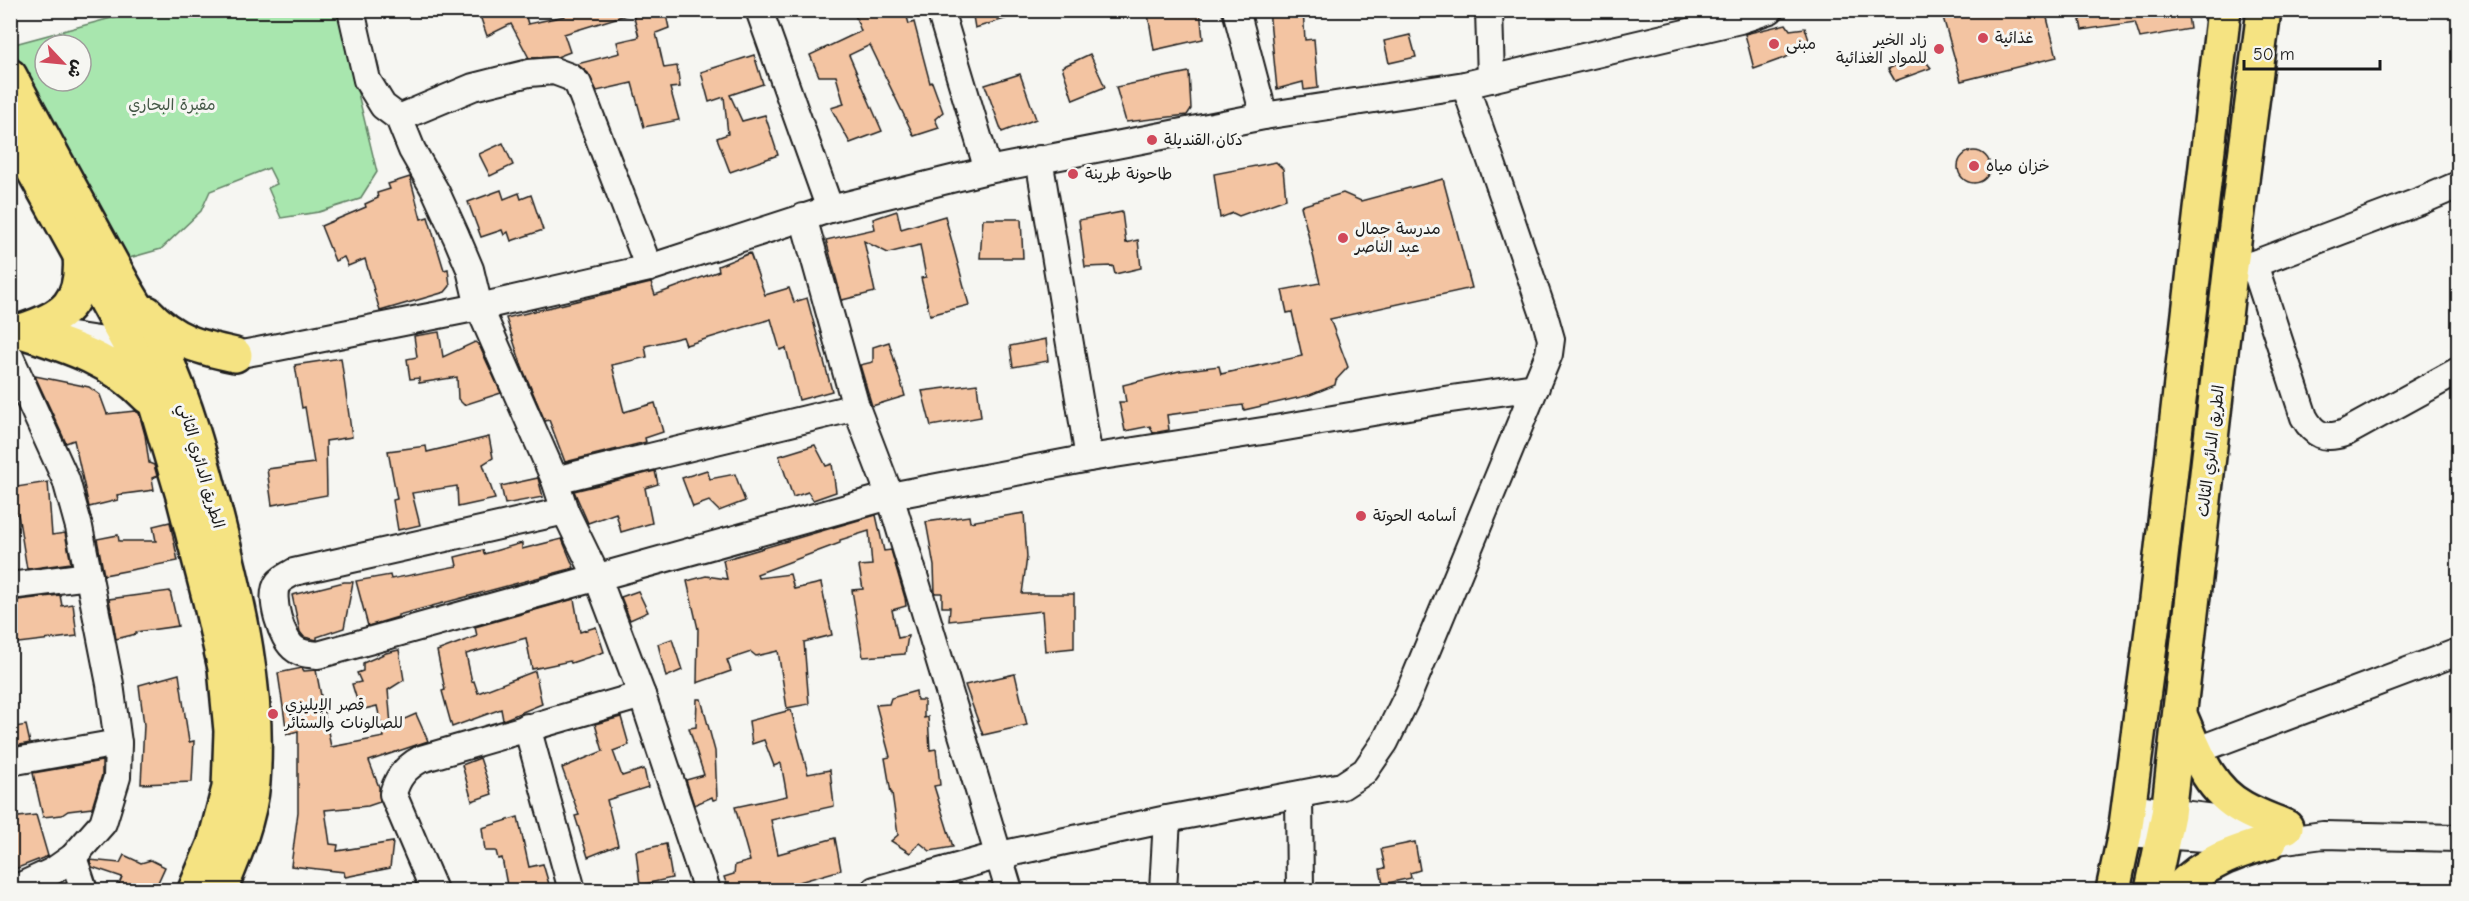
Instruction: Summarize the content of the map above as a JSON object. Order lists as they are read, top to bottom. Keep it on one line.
{"streets":{"main road":["الطريق الدائري الثالث","الطريق الدائري الثاني"]},"parks":["مقبرة البحاري"],"places":["غذائية","مبنى","زاد الخير للمواد الغذائية","دكان القنديلة","خزان مياه","طاحونة طرينة","مدرسة جمال عبد الناصر","أسامه الحوتة","قصر الإيليزي للصالونات والستائر"],"scale_bar":"50 m","north":"bottom right"}
